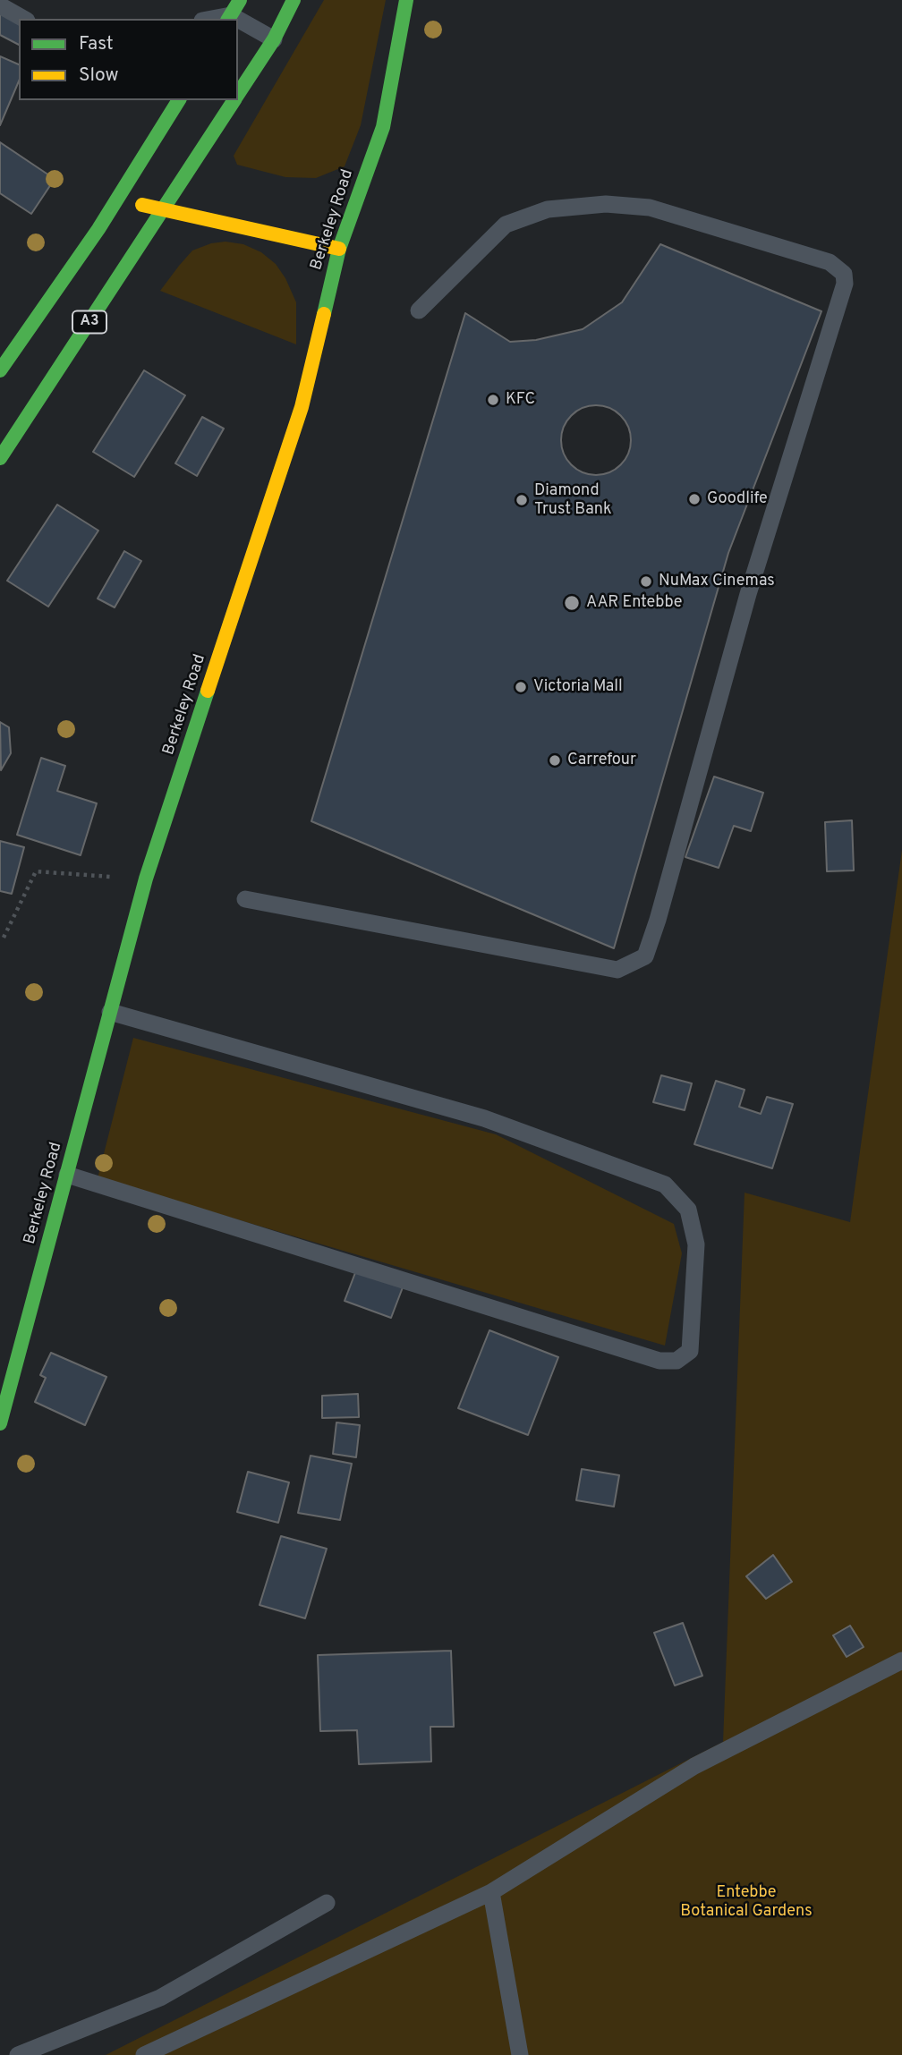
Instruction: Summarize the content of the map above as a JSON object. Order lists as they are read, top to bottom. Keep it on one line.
{"streets":{"main road":["Berkeley Road","A3"]},"parks":["Entebbe Botanical Gardens"],"places":["KFC","Goodlife","Diamond Trust Bank","NuMax Cinemas","AAR Entebbe","Victoria Mall","Carrefour"],"legend":["Fast","Slow"]}
